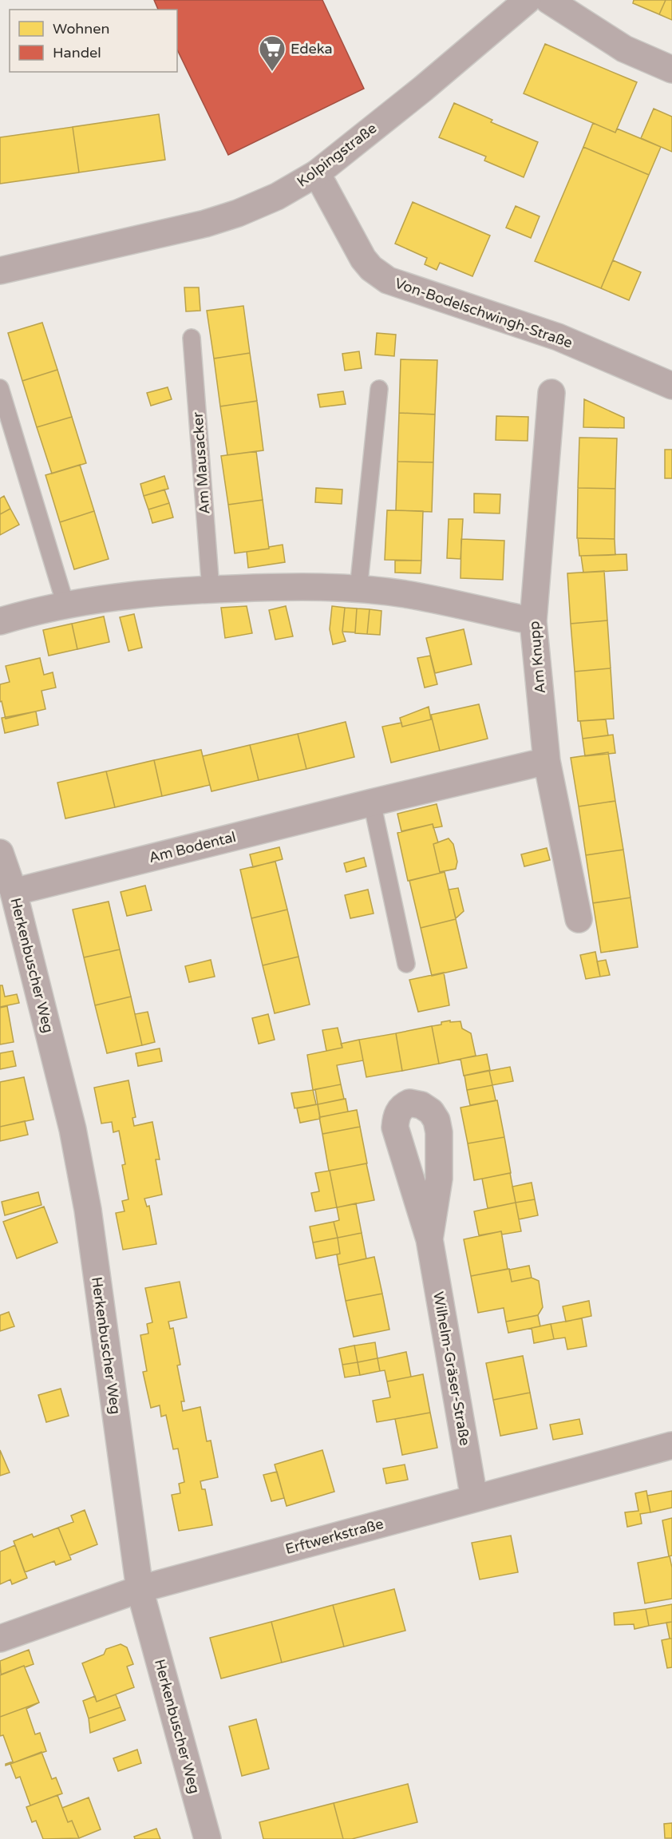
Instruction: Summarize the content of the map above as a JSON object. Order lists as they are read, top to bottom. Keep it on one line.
{"streets":{"street":["Kolpingstraße","Von-Bodelschwingh-Straße","Am Knupp","Am Bodental","Herkenbuscher Weg","Wilhelm-Gräser-Straße","Erftwerkstraße"],"lane":["Am Mausacker"]},"crossings":[["Kolpingstraße","Von-Bodelschwingh-Straße"],["Am Knupp","Am Bodental"],["Am Bodental","Herkenbuscher Weg"],["Herkenbuscher Weg","Erftwerkstraße"],["Wilhelm-Gräser-Straße","Erftwerkstraße"]],"places":{"supermarket":["Edeka"]},"legend":["Wohnen","Handel"]}
